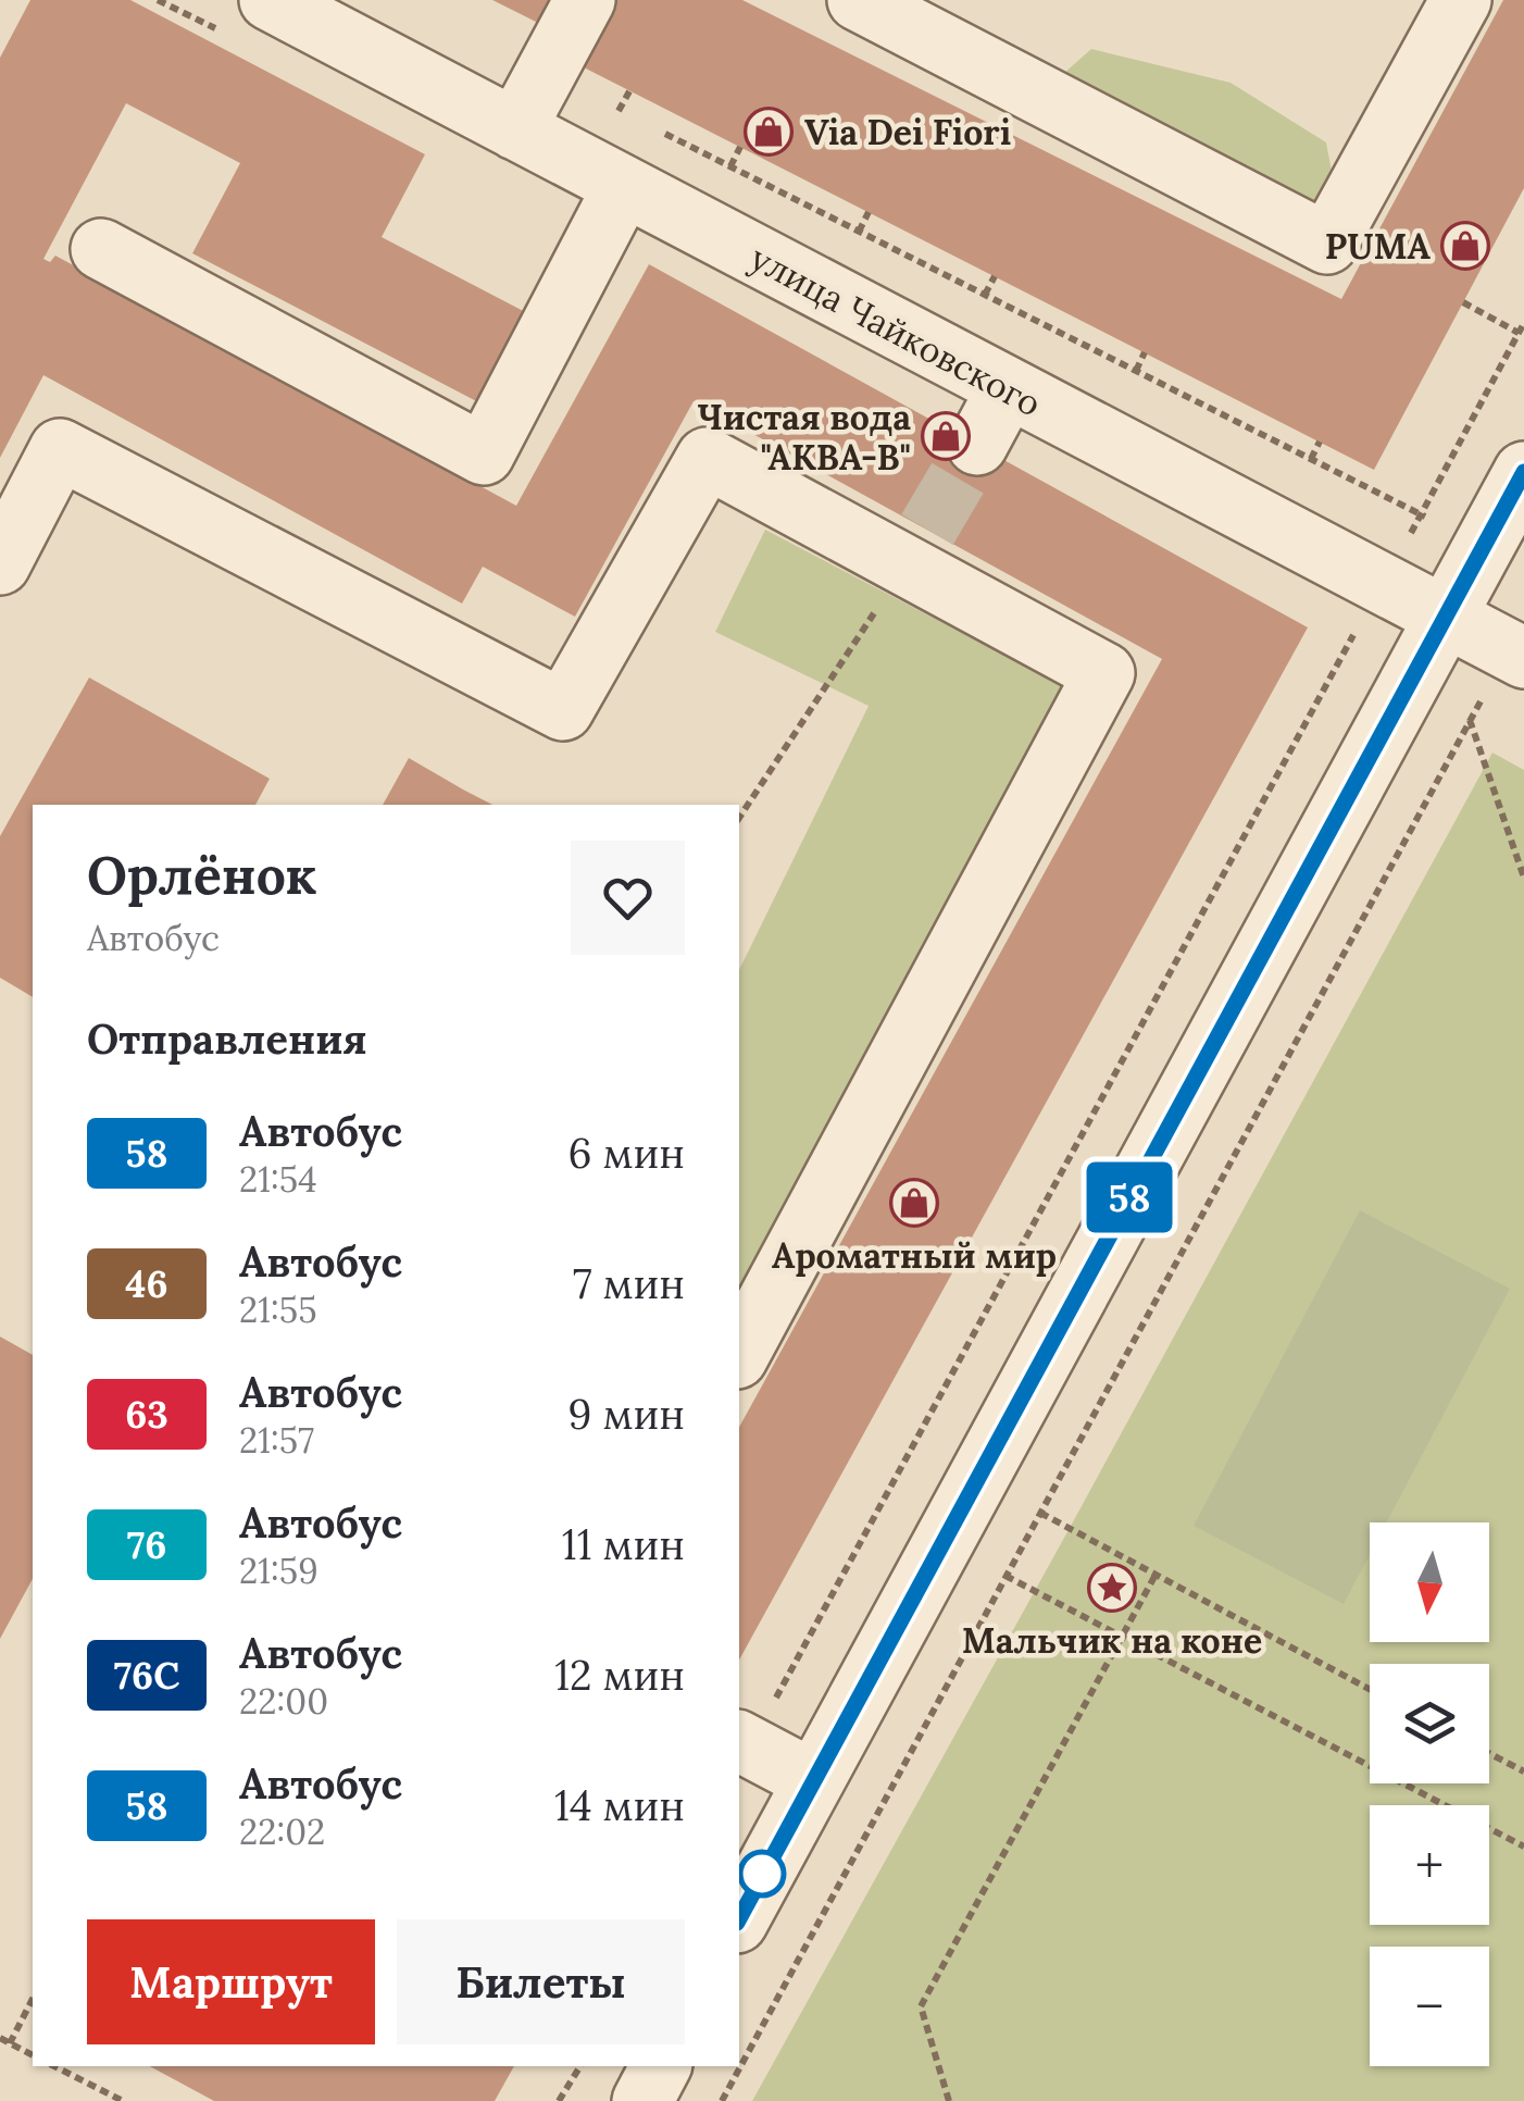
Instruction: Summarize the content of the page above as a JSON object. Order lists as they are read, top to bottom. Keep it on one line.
{"streets":{"street":["улица Чайковского"]},"places":{"shop":["Via Dei Fiori","PUMA","Чистая вода \"АКВА-В\"","Ароматный мир"],"place":["Мальчик на коне"]},"lines":["bus line 58"],"north":"bottom","page":{"on_map":"58","heading":[["Орлёнок","Автобус"],"Отправления"],"list":[{"mark":"58","name":"Автобус","note":"21:54","value":"6 мин"},{"mark":"46","name":"Автобус","note":"21:55","value":"7 мин"},{"mark":"63","name":"Автобус","note":"21:57","value":"9 мин"},{"mark":"76","name":"Автобус","note":"21:59","value":"11 мин"},{"mark":"76С","name":"Автобус","note":"22:00","value":"12 мин"},{"mark":"58","name":"Автобус","note":"22:02","value":"14 мин"}],"map_buttons":["+","−"],"buttons":["Маршрут","Билеты"]}}
